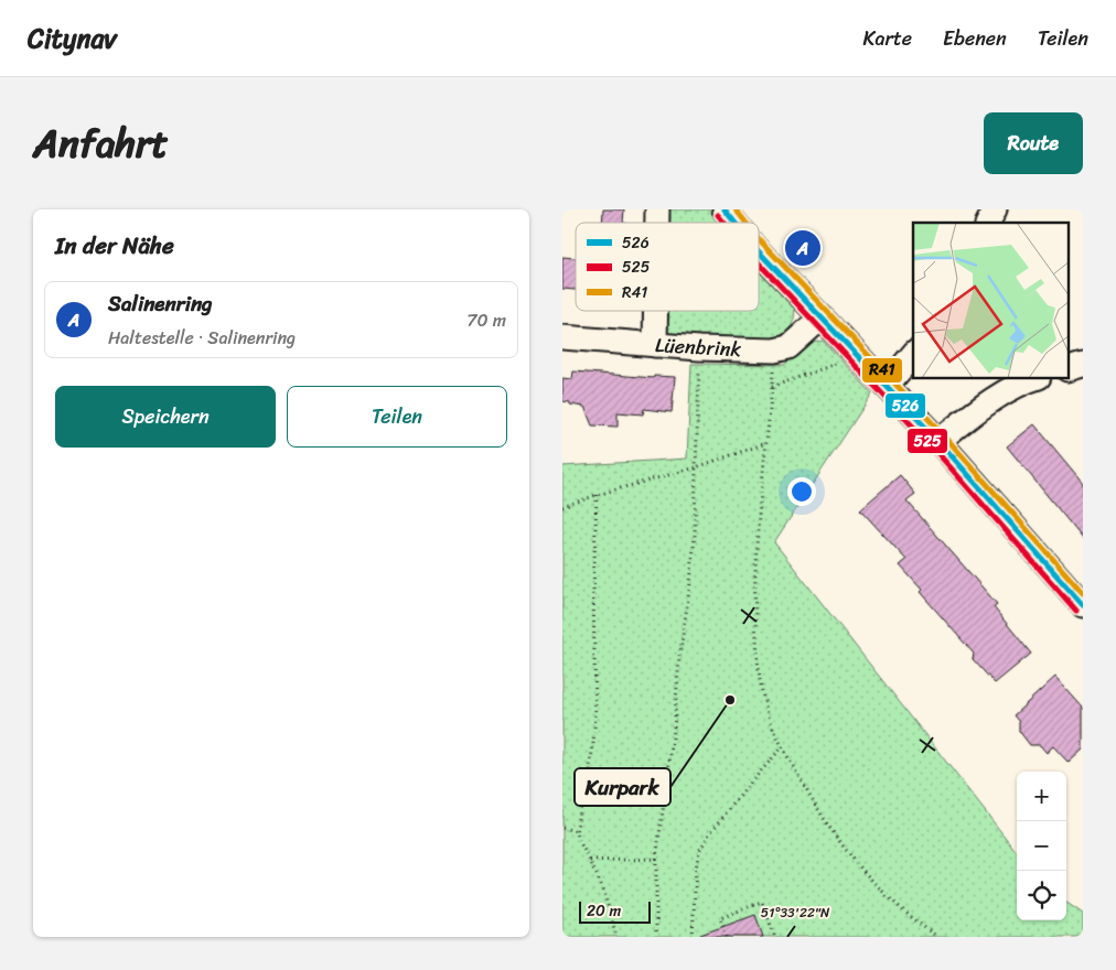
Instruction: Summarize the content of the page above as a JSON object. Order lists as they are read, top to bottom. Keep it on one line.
{"streets":{"street":["Lüenbrink"]},"places":["Kurpark"],"lines":["transit line 526","transit line R41","transit line 525"],"legend":["526","525","R41"],"scale_bar":"20 m","page":{"header":"Citynav","nav":["Karte","Ebenen","Teilen"],"title":"Anfahrt","buttons":["Route",["Speichern","Teilen"]],"heading":"In der Nähe","pins":"A","list":[{"mark":"A","name":"Salinenring","note":"Haltestelle · Salinenring","value":"70 m"}],"map_buttons":["+","−"],"scale":"20 m"},"coordinates":["51°33'22\"N"]}
